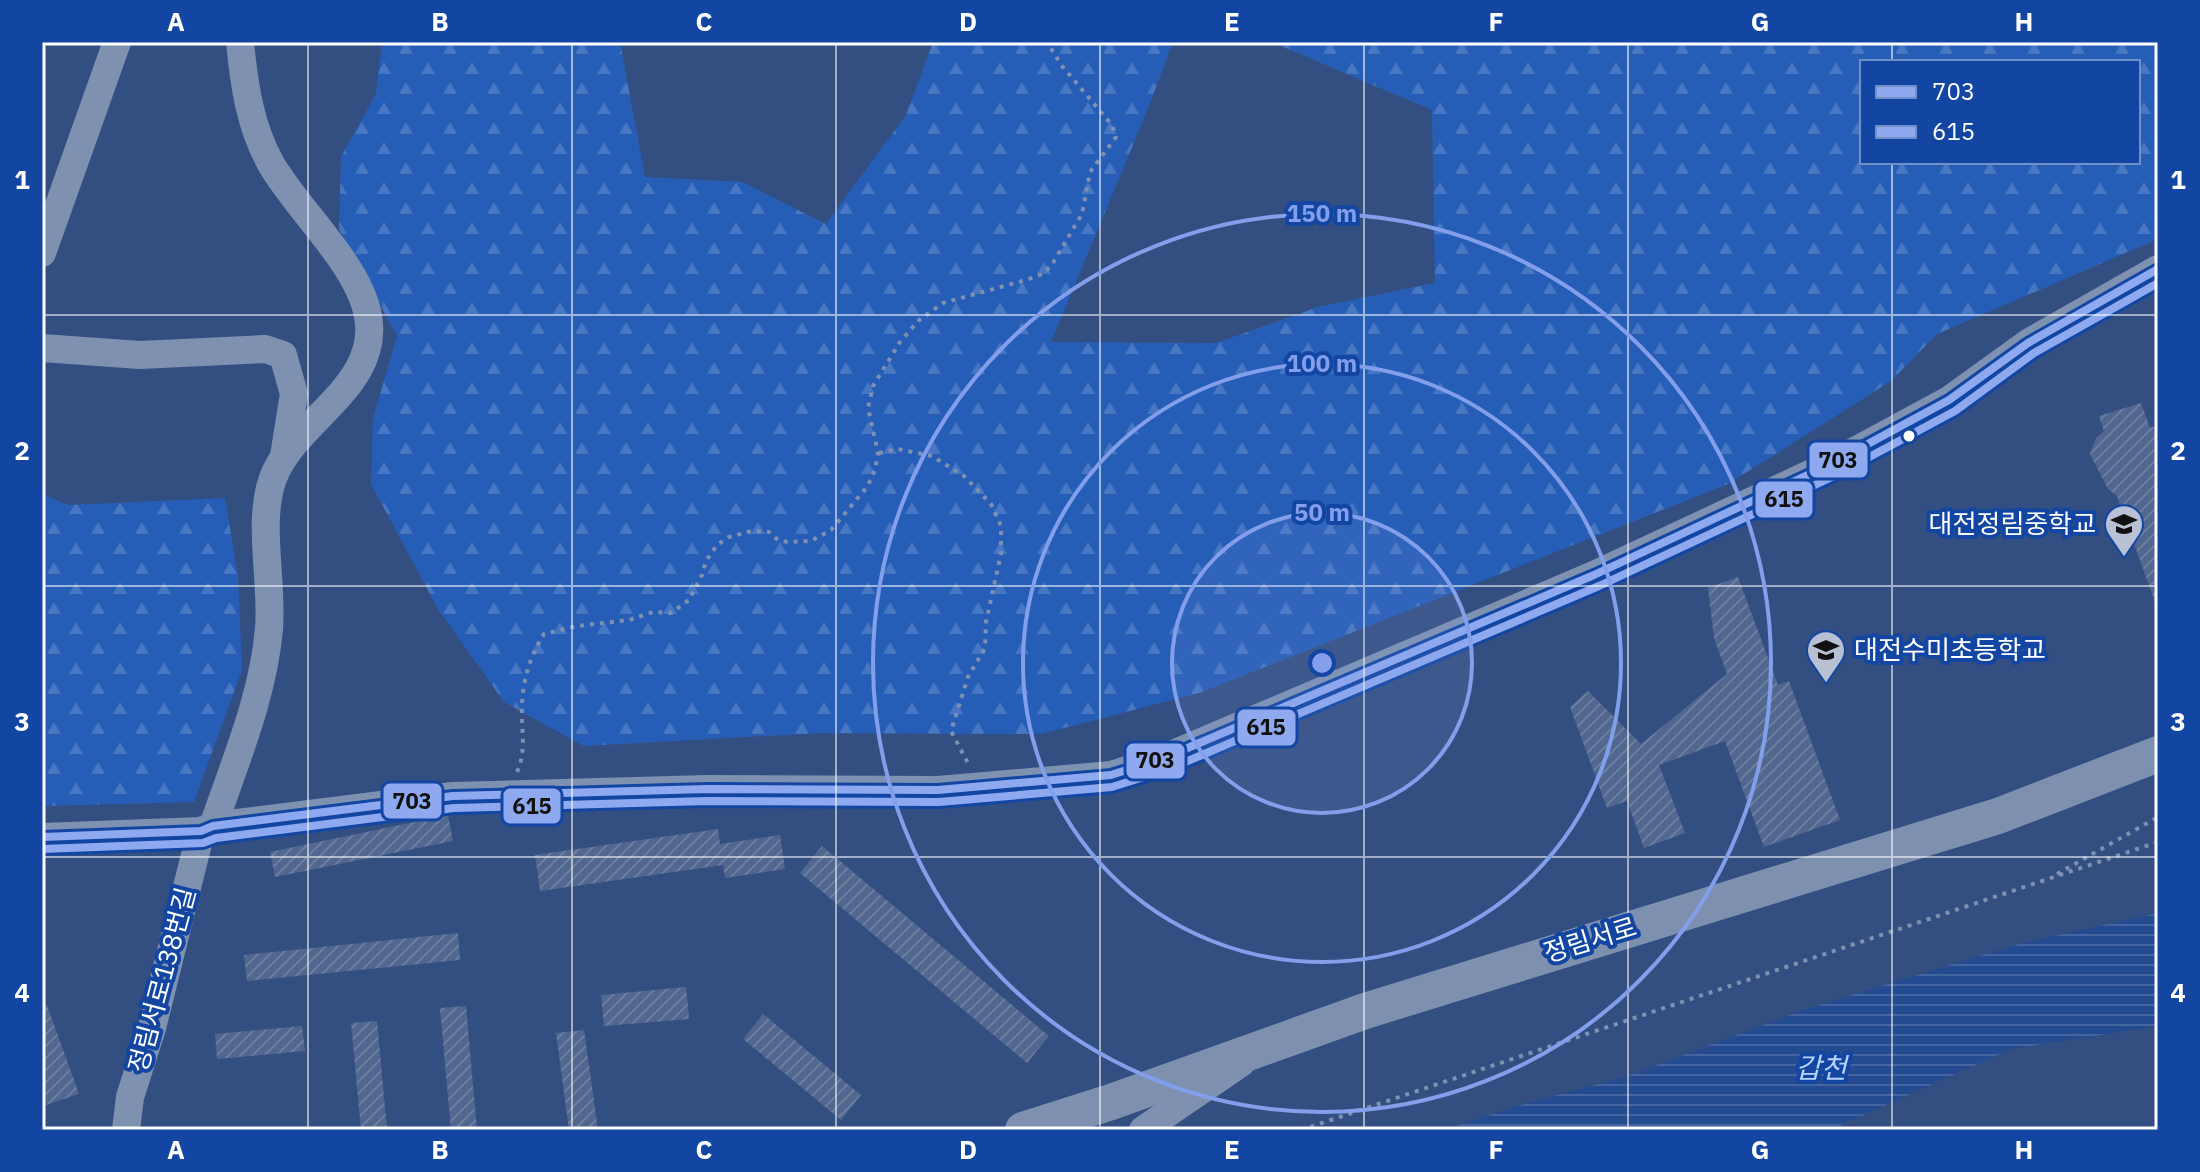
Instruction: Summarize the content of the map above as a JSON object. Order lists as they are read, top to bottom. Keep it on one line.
{"streets":{"main road":["정림서로"],"street":["정림서로138번길"]},"water":["갑천"],"places":{"school or university":["대전정림중학교","대전수미초등학교"]},"lines":["transit line 703","transit line 615"],"legend":["703","615"],"grid":{"columns":["A","B","C","D","E","F","G","H"],"rows":["1","2","3","4"]},"rings":["150 m","100 m","50 m"]}
